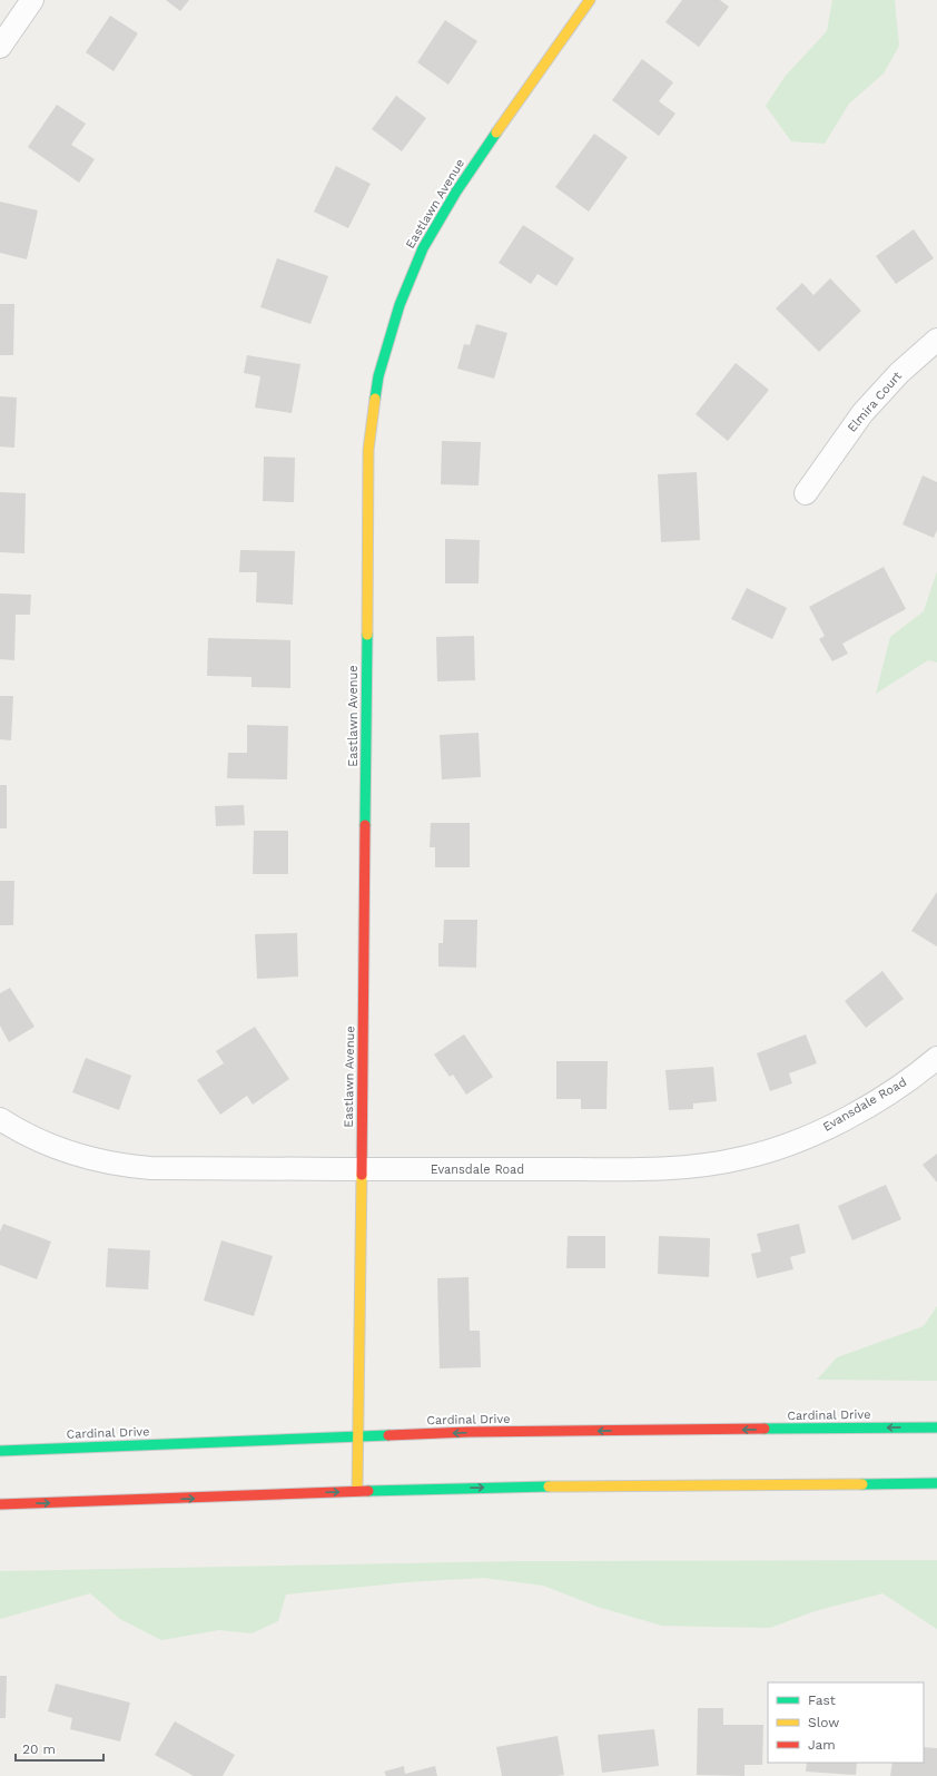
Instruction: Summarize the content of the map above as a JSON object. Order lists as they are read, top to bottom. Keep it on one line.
{"streets":{"main road":["Eastlawn Avenue","Cardinal Drive"],"street":["Elmira Court","Evansdale Road"]},"crossings":[["Eastlawn Avenue","Evansdale Road"],["Eastlawn Avenue","Cardinal Drive"]],"legend":["Fast","Slow","Jam"],"scale_bar":"20 m"}
